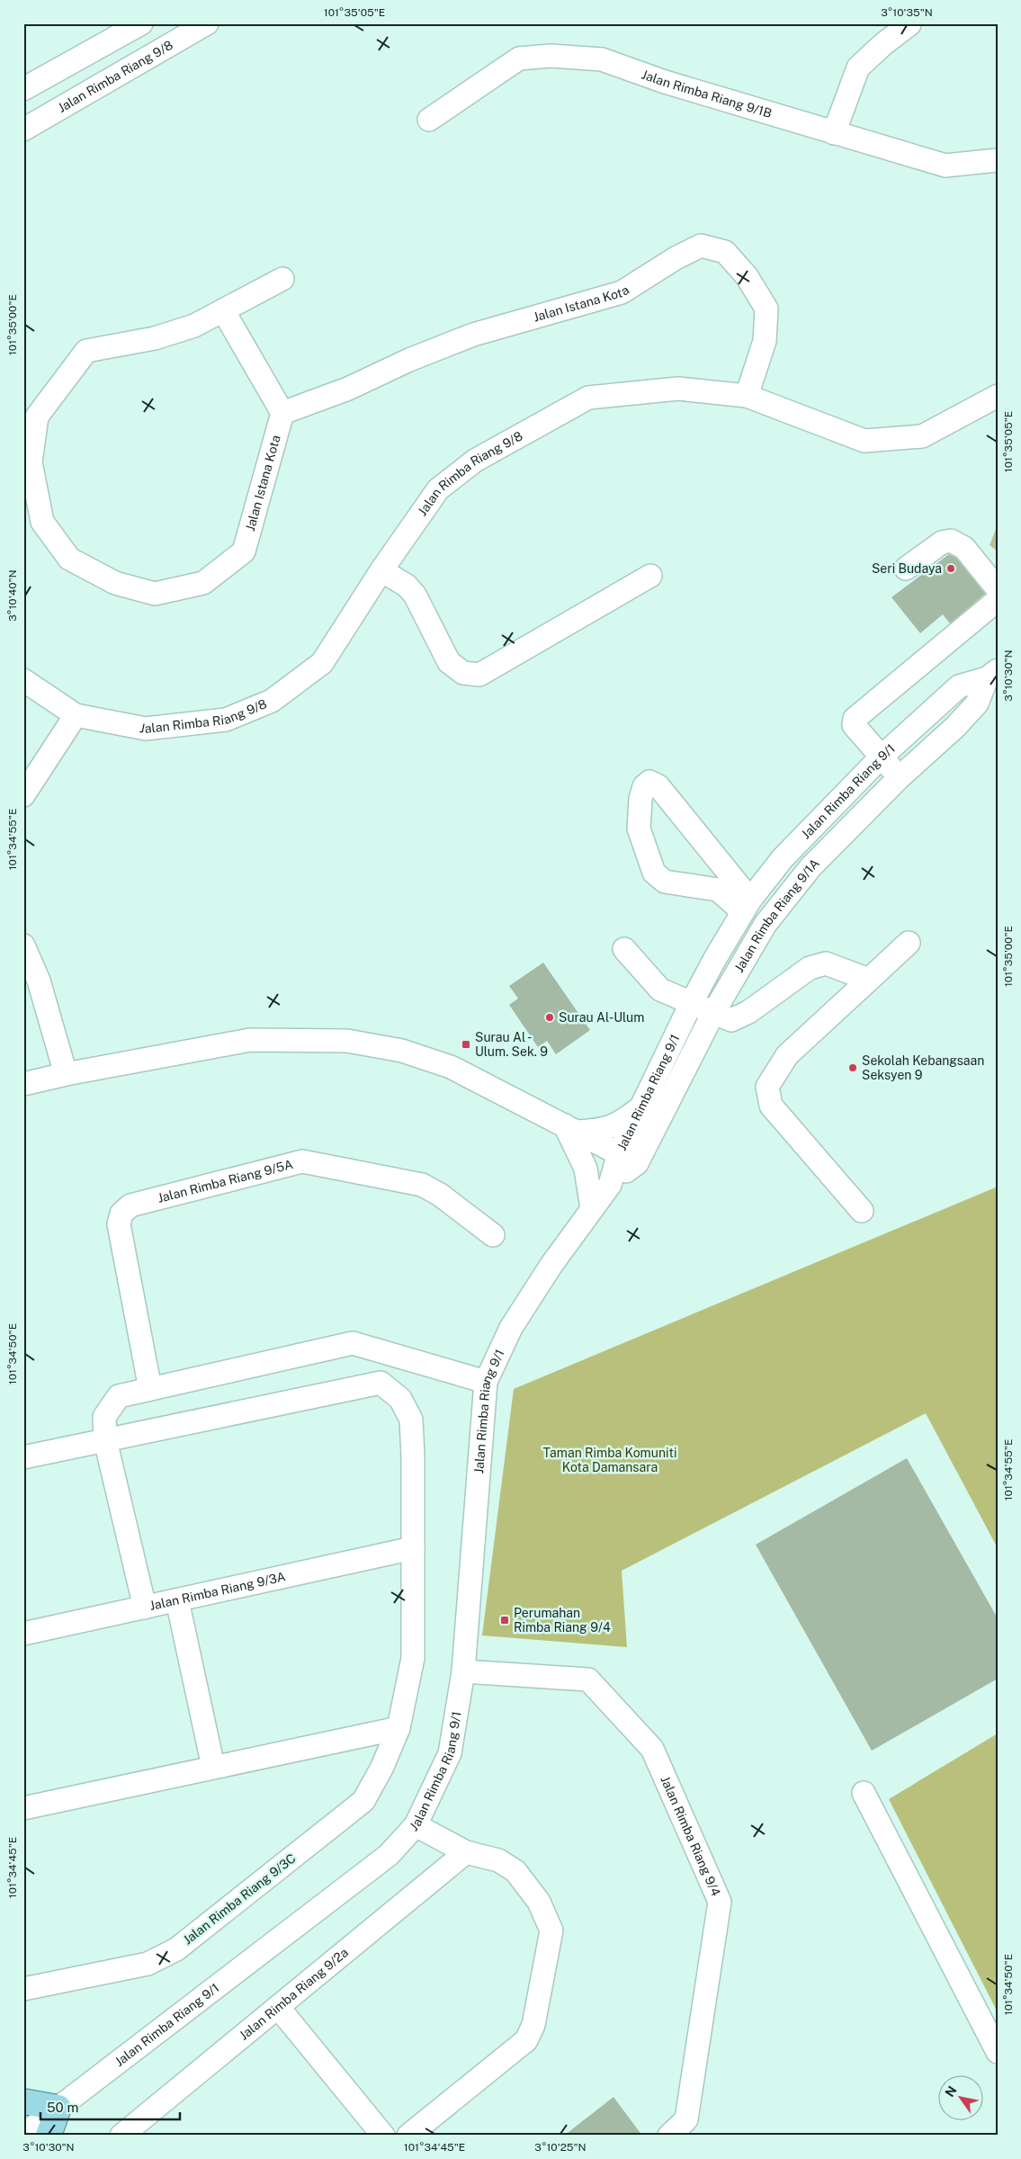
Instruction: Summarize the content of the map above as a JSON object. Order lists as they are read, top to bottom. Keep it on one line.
{"streets":{"street":["Jalan Rimba Riang 9/8","Jalan Rimba Riang 9/1B","Jalan Istana Kota","Jalan Rimba Riang 9/1","Jalan Rimba Riang 9/1A","Jalan Rimba Riang 9/5A","Jalan Rimba Riang 9/3A","Jalan Rimba Riang 9/4","Jalan Rimba Riang 9/3C","Jalan Rimba Riang 9/2a"]},"crossings":[["Jalan Rimba Riang 9/8","Jalan Istana Kota"],["Jalan Rimba Riang 9/1","Jalan Rimba Riang 9/1A"],["Jalan Rimba Riang 9/1","Jalan Rimba Riang 9/4"]],"parks":["Taman Rimba Komuniti Kota Damansara"],"places":{"other":["Seri Budaya","Surau Al-Ulum","Sekolah Kebangsaan Seksyen 9"],"transit":["Surau Al - Ulum. Sek. 9","Perumahan Rimba Riang 9/4"]},"scale_bar":"50 m","north":"top left","coordinates":["101°35'05\"E","3°10'35\"N","101°35'00\"E","3°10'40\"N","3°10'30\"N","101°34'55\"E","101°34'50\"E","101°34'45\"E","3°10'25\"N"]}
